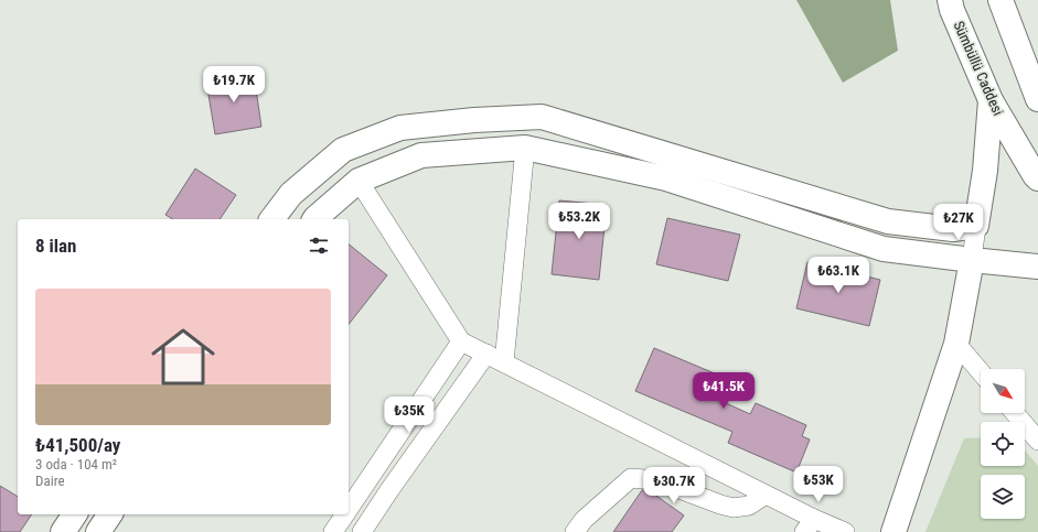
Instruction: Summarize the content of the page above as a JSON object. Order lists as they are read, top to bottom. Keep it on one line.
{"streets":{"street":["Sümbüllü Caddesi"]},"north":"bottom right","page":{"price":["₺19.7K","₺53.2K","₺27K","₺63.1K","₺41.5K","₺35K","₺53K","₺30.7K"],"heading":"8 ilan","list":[{"name":"₺41,500/ay","note":"3 oda · 104 m² · Daire"}]}}
